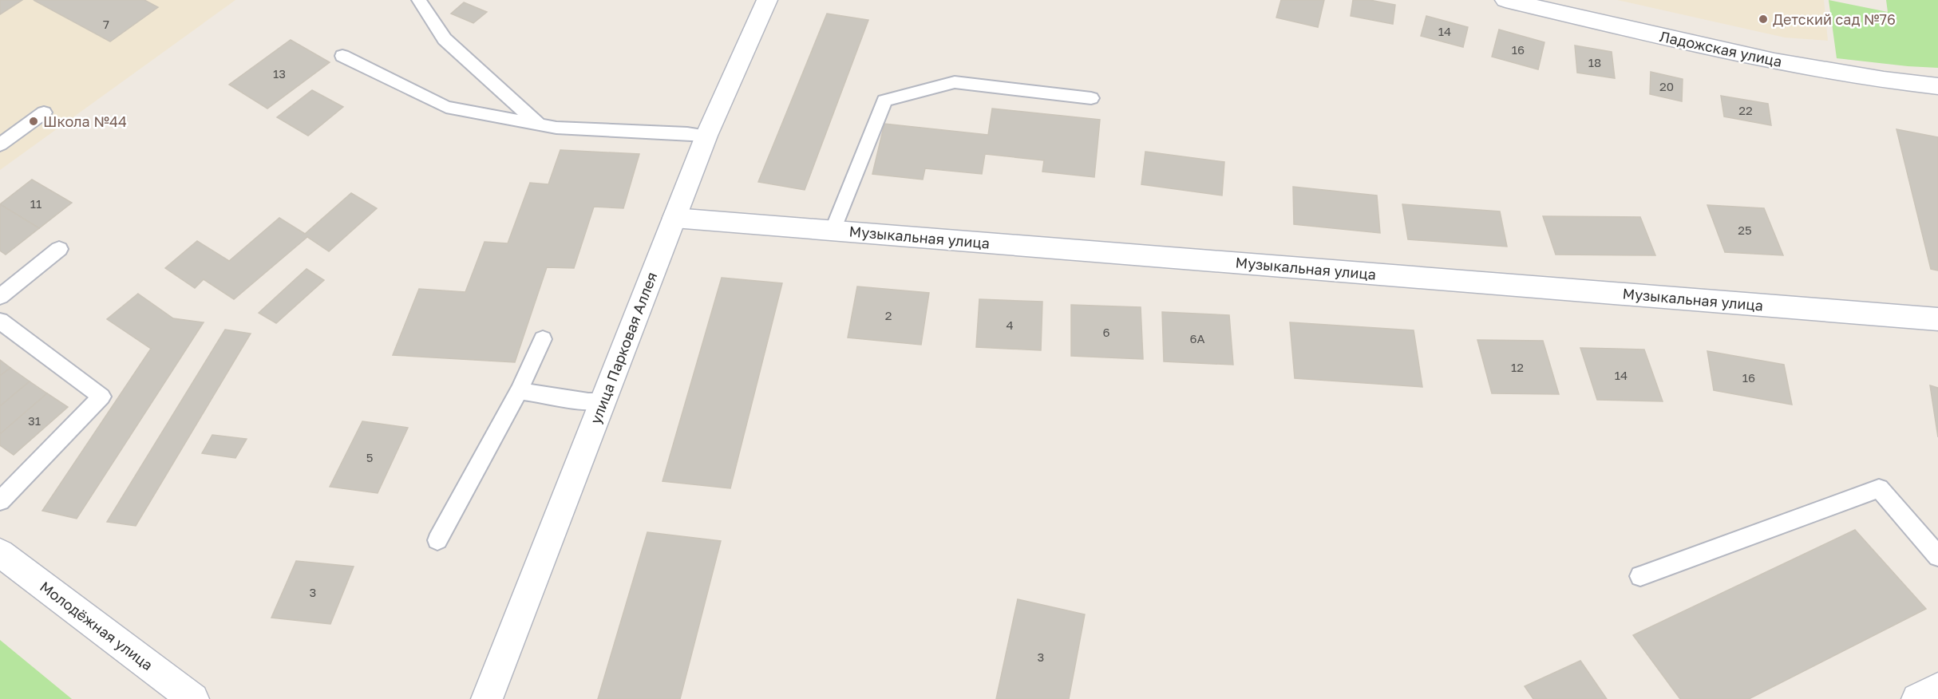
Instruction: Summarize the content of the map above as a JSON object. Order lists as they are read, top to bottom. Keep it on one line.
{"streets":{"street":["Ладожская улица","Музыкальная улица","улица Парковая Аллея","Молодёжная улица"]},"crossings":[["Музыкальная улица","улица Парковая Аллея"]],"places":["Детский сад №76","Школа №44"],"house_numbers":["7","14","16","18","13","20","22","11","25","2","4","6","6А","12","14","16","31","5","3","3"]}
